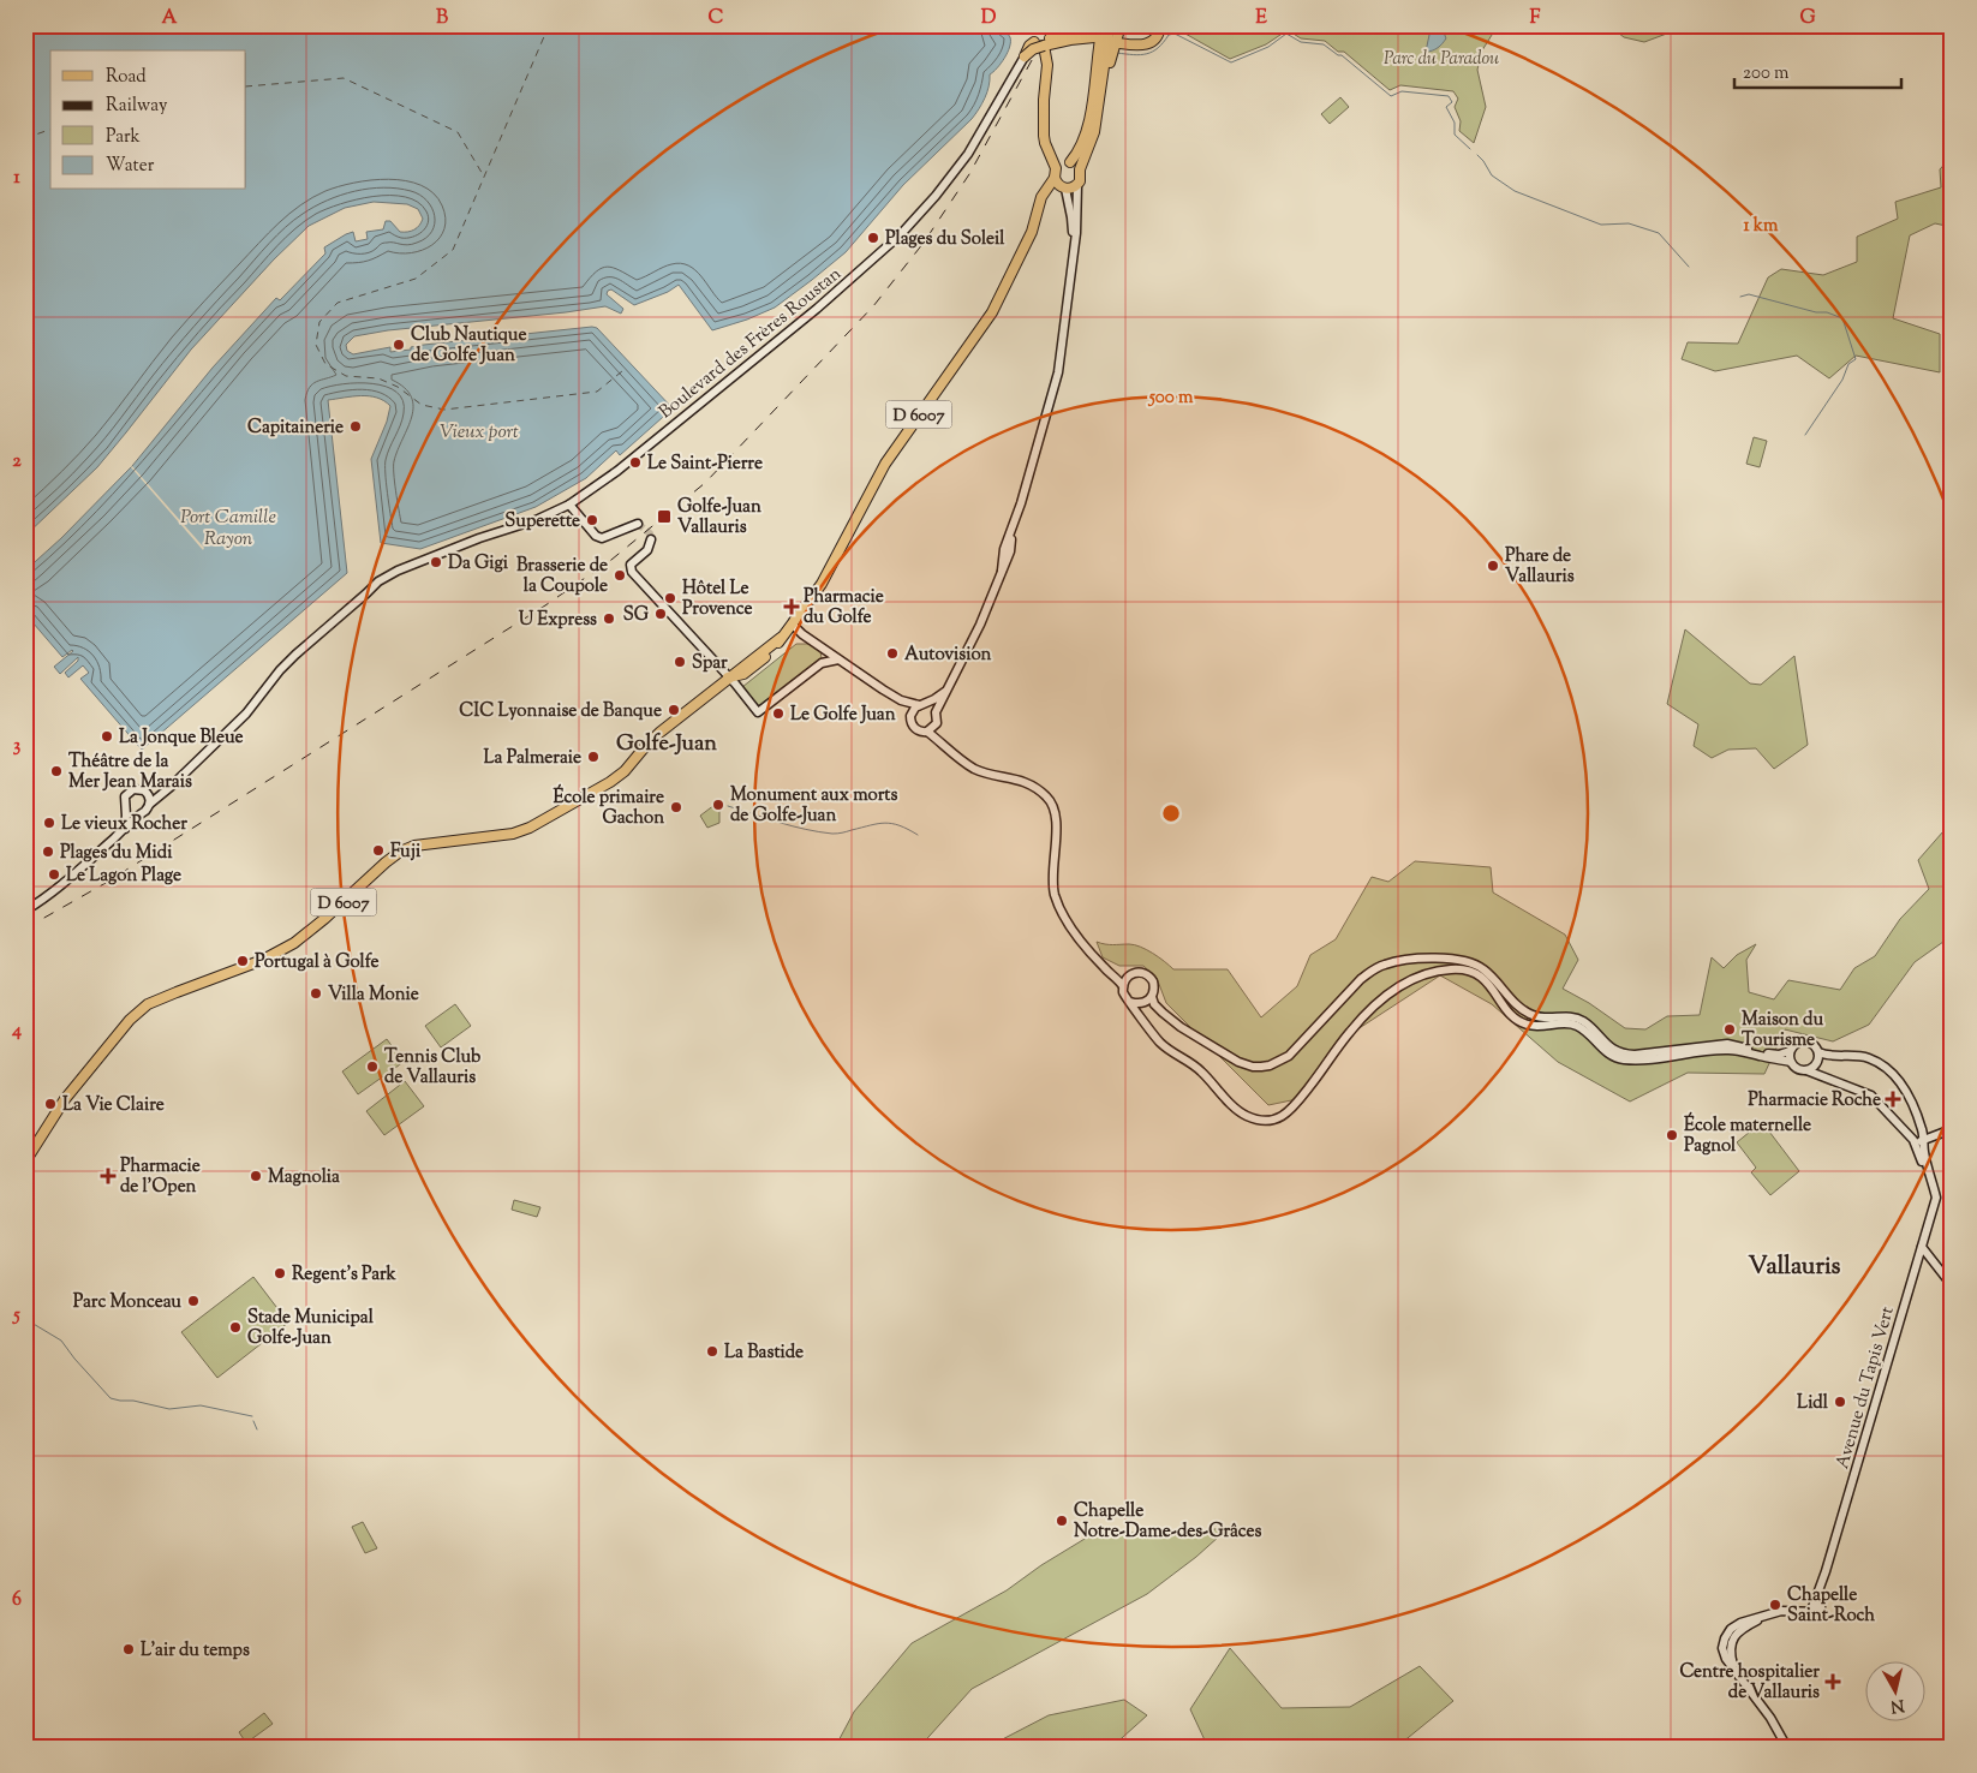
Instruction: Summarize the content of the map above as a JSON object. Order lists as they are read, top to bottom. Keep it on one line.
{"streets":{"main road":["Boulevard des Frères Roustan","D 6007","Avenue du Tapis Vert"]},"districts":["Golfe-Juan","Vallauris"],"water":["Vieux port","Port Camille Rayon"],"parks":["Parc du Paradou"],"places":{"other":["Plages du Soleil","Club Nautique de Golfe Juan","Capitainerie","Le Saint-Pierre","Superette","Da Gigi","Phare de Vallauris","Brasserie de la Coupole","Hôtel Le Provence","SG","U Express","Autovision","Spar","CIC Lyonnaise de Banque","Le Golfe Juan","La Jonque Bleue","La Palmeraie","Théâtre de la Mer Jean Marais","Monument aux morts de Golfe-Juan","École primaire Gachon","Le vieux Rocher","Fuji","Plages du Midi","Le Lagon Plage","Portugal à Golfe","Villa Monie","Maison du Tourisme","Tennis Club de Vallauris","La Vie Claire","École maternelle Pagnol","Magnolia","Regent's Park","Parc Monceau","Stade Municipal Golfe-Juan","La Bastide","Lidl","Chapelle Notre-Dame-des-Grâces","Chapelle Saint-Roch","L'air du temps"],"transit":["Golfe-Juan Vallauris"],"health":["Pharmacie du Golfe","Pharmacie Roche","Pharmacie de l'Open","Centre hospitalier de Vallauris"]},"legend":["Road","Railway","Park","Water"],"scale_bar":"200 m","north":"bottom","grid":{"columns":["A","B","C","D","E","F","G"],"rows":["1","2","3","4","5","6"]},"rings":["1 km","500 m"]}
